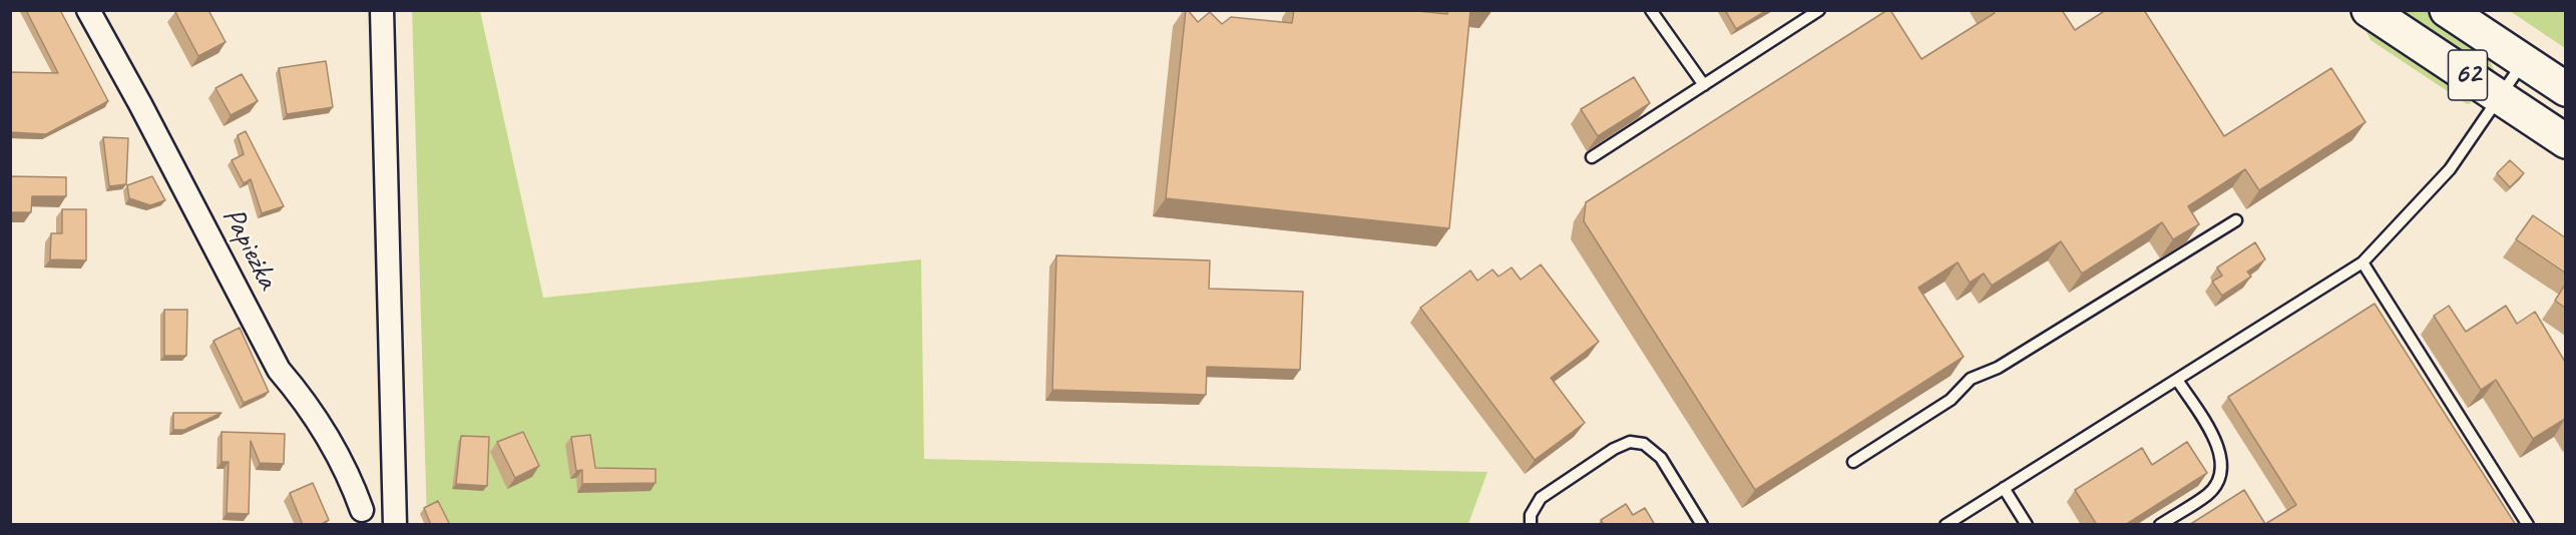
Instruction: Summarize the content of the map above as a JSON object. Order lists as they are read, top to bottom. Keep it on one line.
{"streets":{"main road":["62"],"street":["Papieżka"]}}
